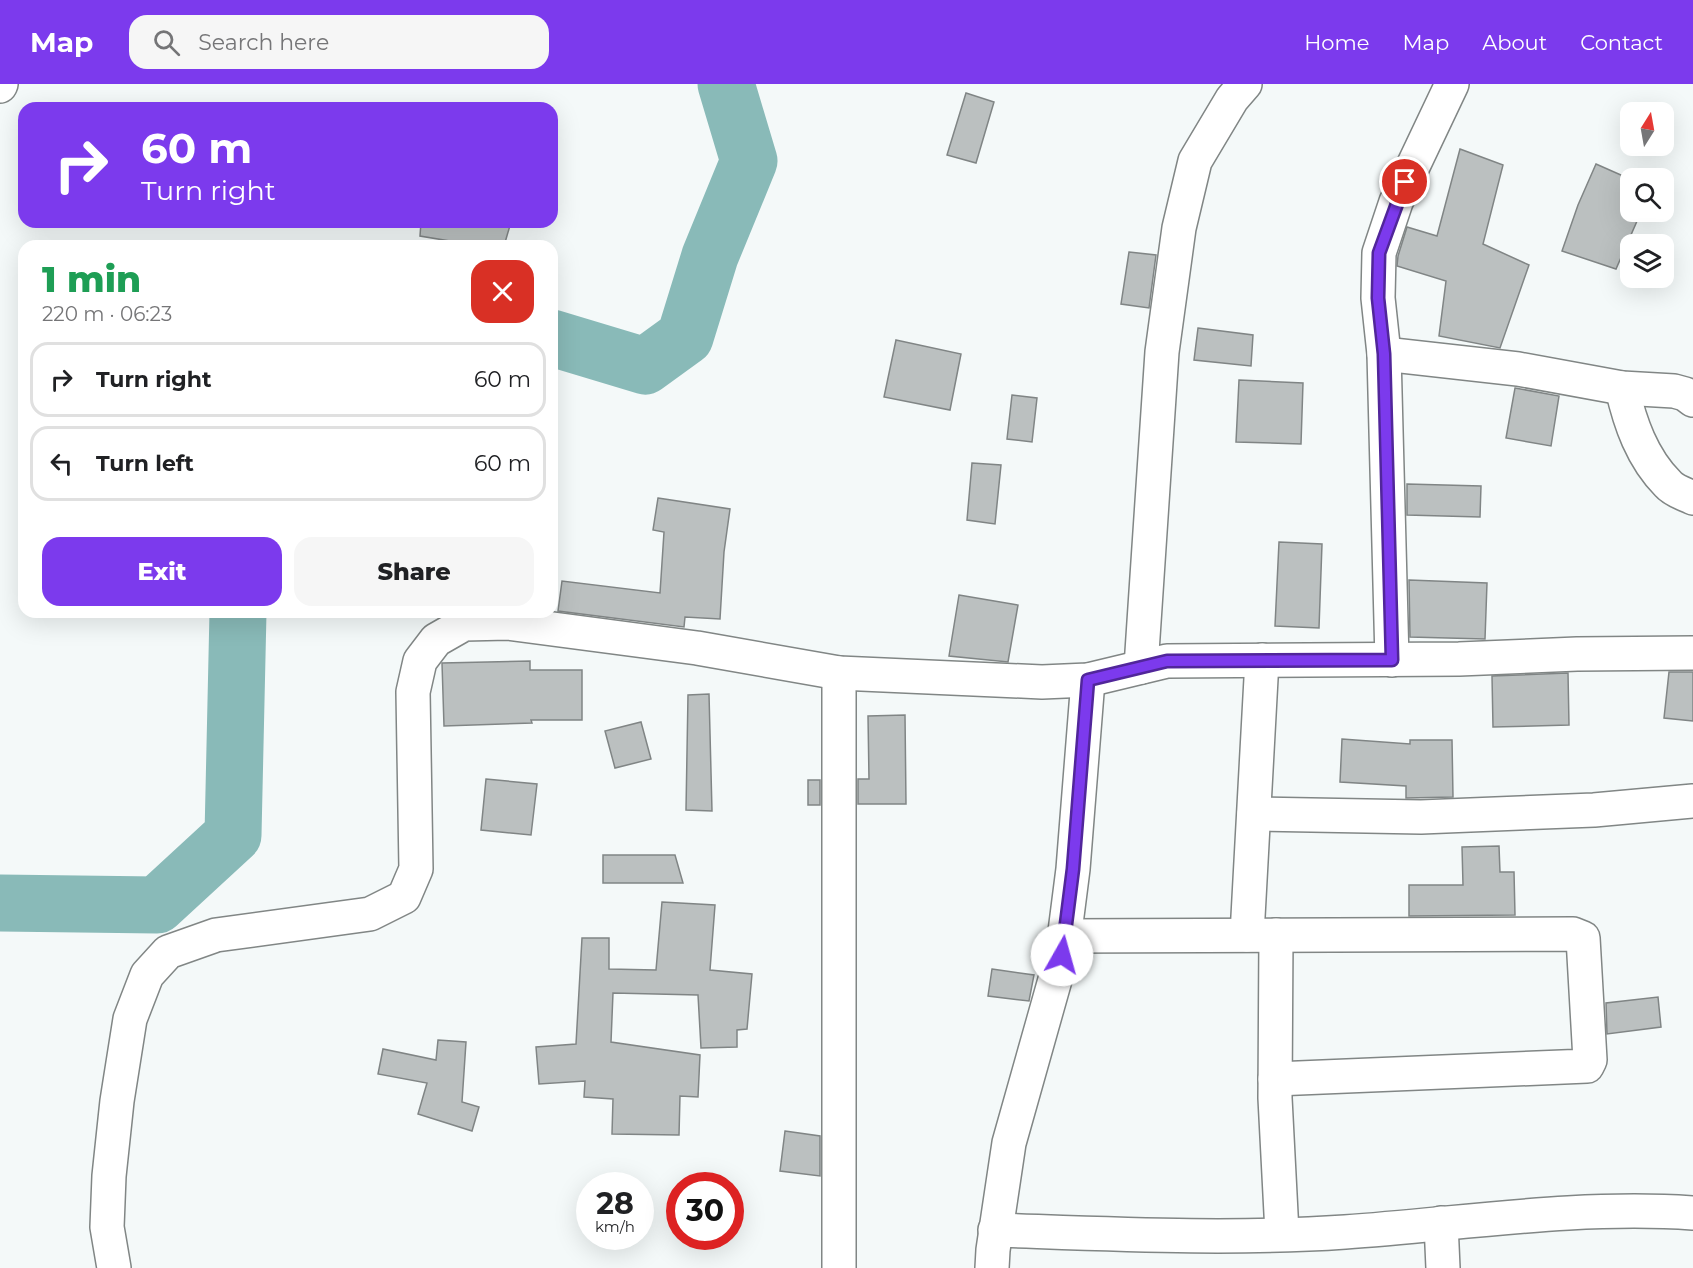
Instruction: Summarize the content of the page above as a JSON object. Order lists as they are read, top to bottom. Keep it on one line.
{"north":"top","page":{"header":"Map","search":"Search here","nav":["Home","Map","About","Contact"],"turn":["60 m","Turn right"],"heading":["1 min","220 m · 06:23"],"list":[{"name":"Turn right","value":"60 m"},{"name":"Turn left","value":"60 m"}],"buttons":["Exit","Share"],"speed":"28 km/h","limit":"30"}}
